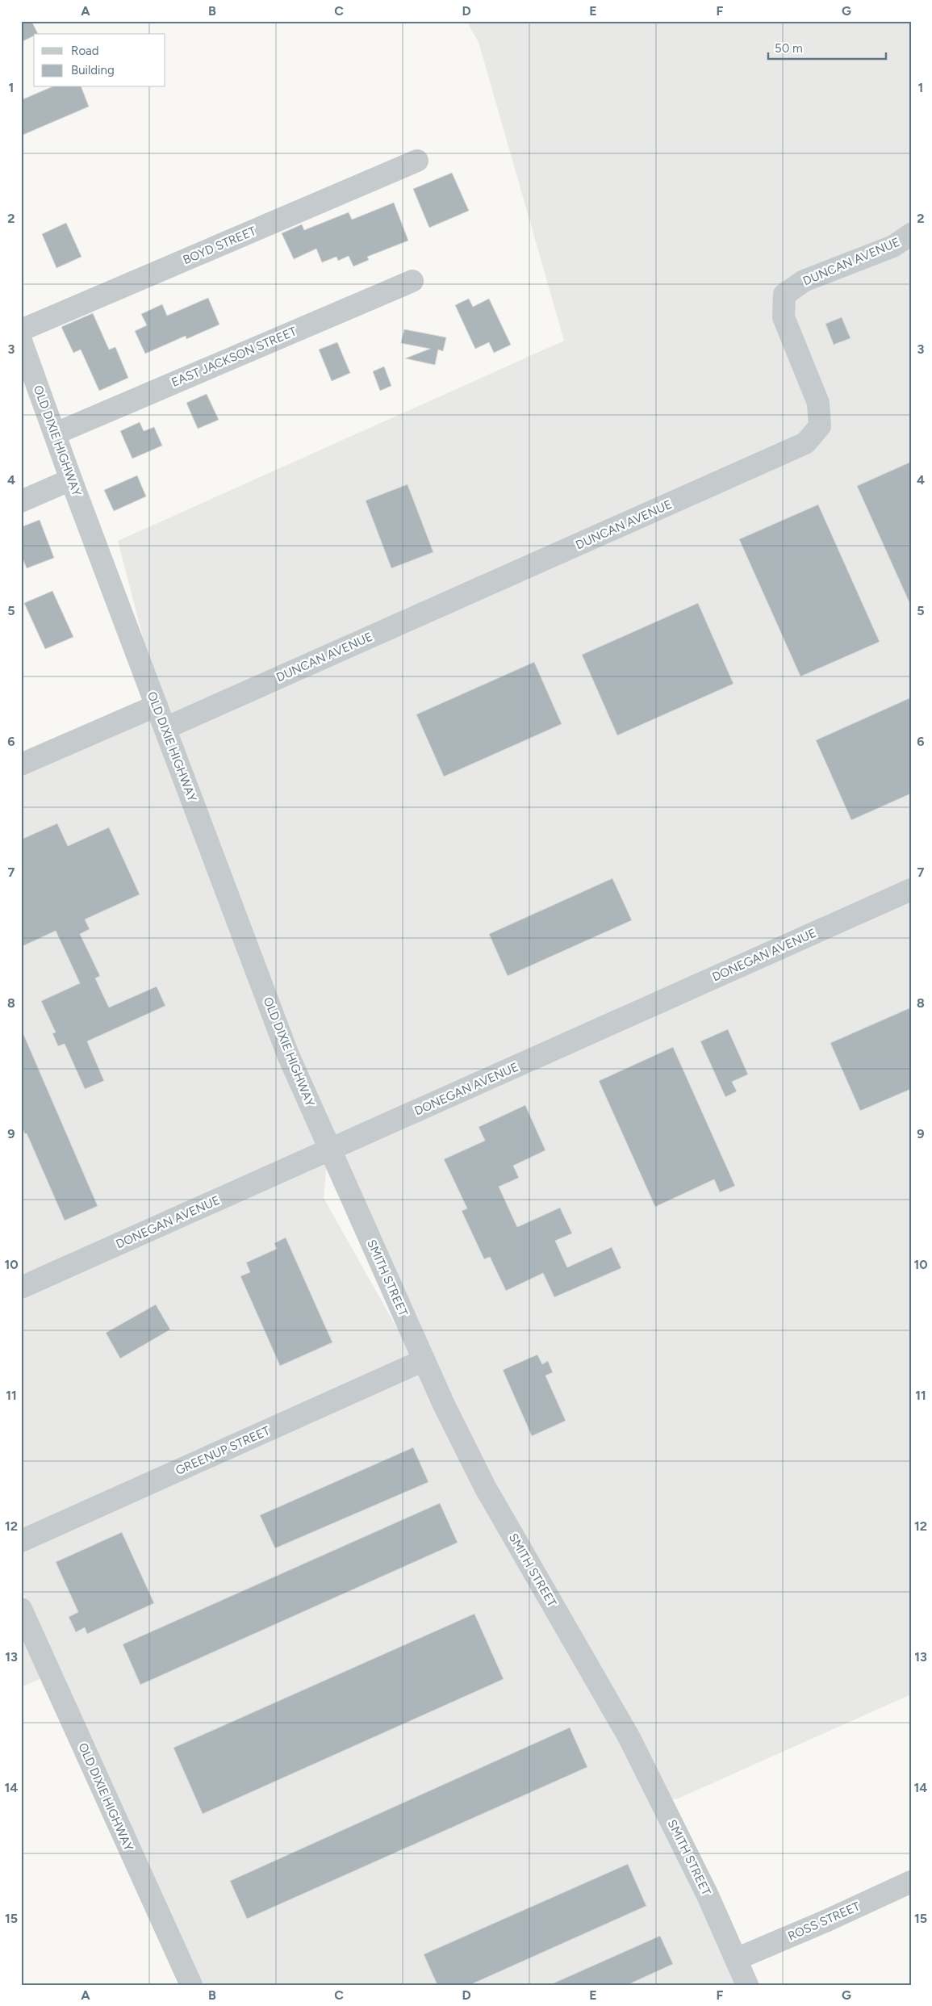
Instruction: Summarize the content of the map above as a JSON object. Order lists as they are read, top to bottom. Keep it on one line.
{"streets":{"street":["BOYD STREET","DUNCAN AVENUE","EAST JACKSON STREET","OLD DIXIE HIGHWAY","DONEGAN AVENUE","SMITH STREET","GREENUP STREET","ROSS STREET"]},"crossings":[["DUNCAN AVENUE","OLD DIXIE HIGHWAY"],["EAST JACKSON STREET","OLD DIXIE HIGHWAY"],["OLD DIXIE HIGHWAY","DONEGAN AVENUE"],["OLD DIXIE HIGHWAY","SMITH STREET"],["DONEGAN AVENUE","SMITH STREET"],["SMITH STREET","GREENUP STREET"],["SMITH STREET","ROSS STREET"]],"legend":["Road","Building"],"scale_bar":"50 m","grid":{"columns":["A","B","C","D","E","F","G"],"rows":["1","2","3","4","5","6","7","8","9","10","11","12","13","14","15"]}}
